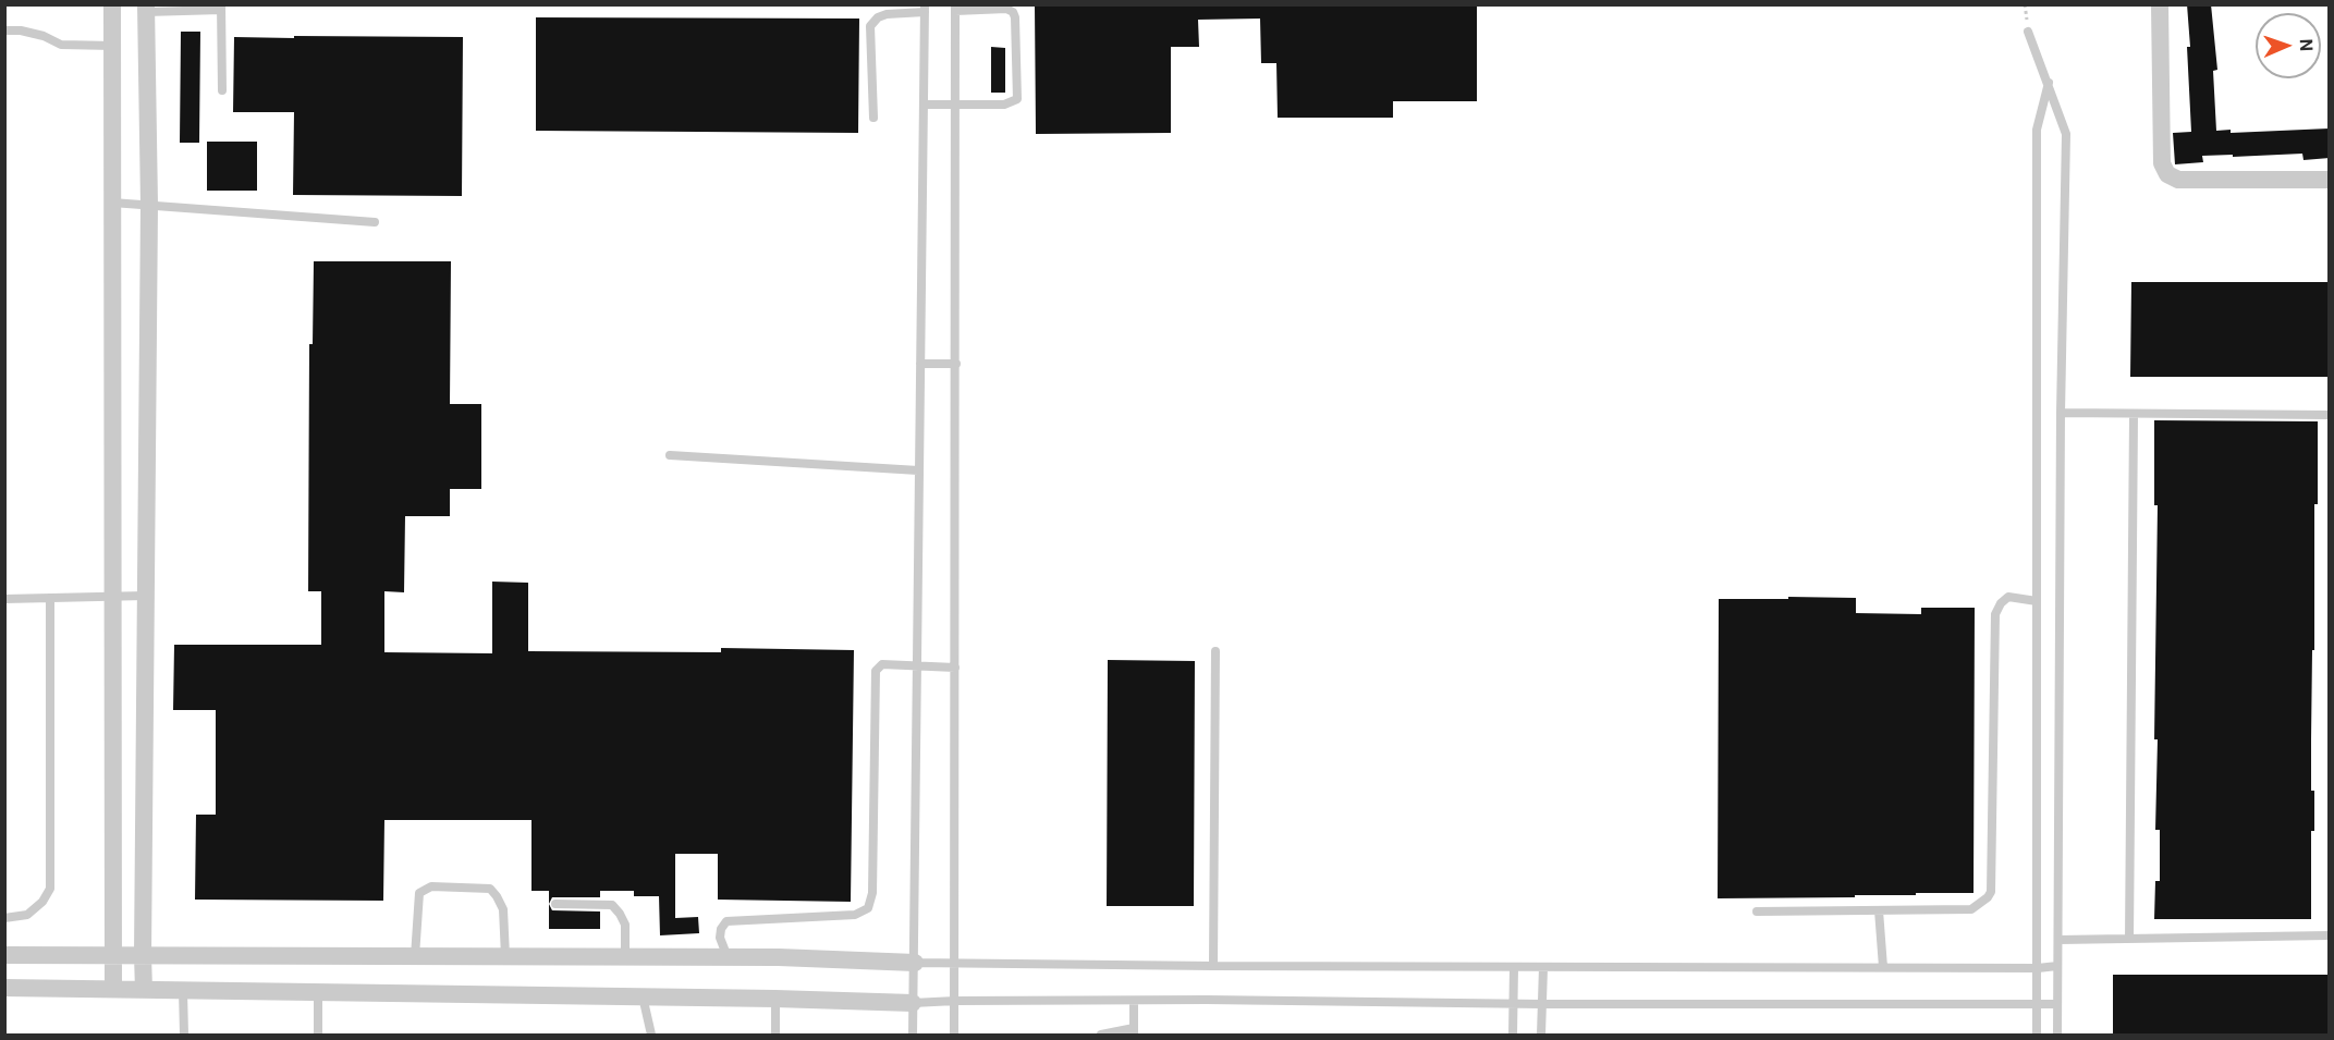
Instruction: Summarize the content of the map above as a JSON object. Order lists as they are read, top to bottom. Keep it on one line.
{"north":"right"}
